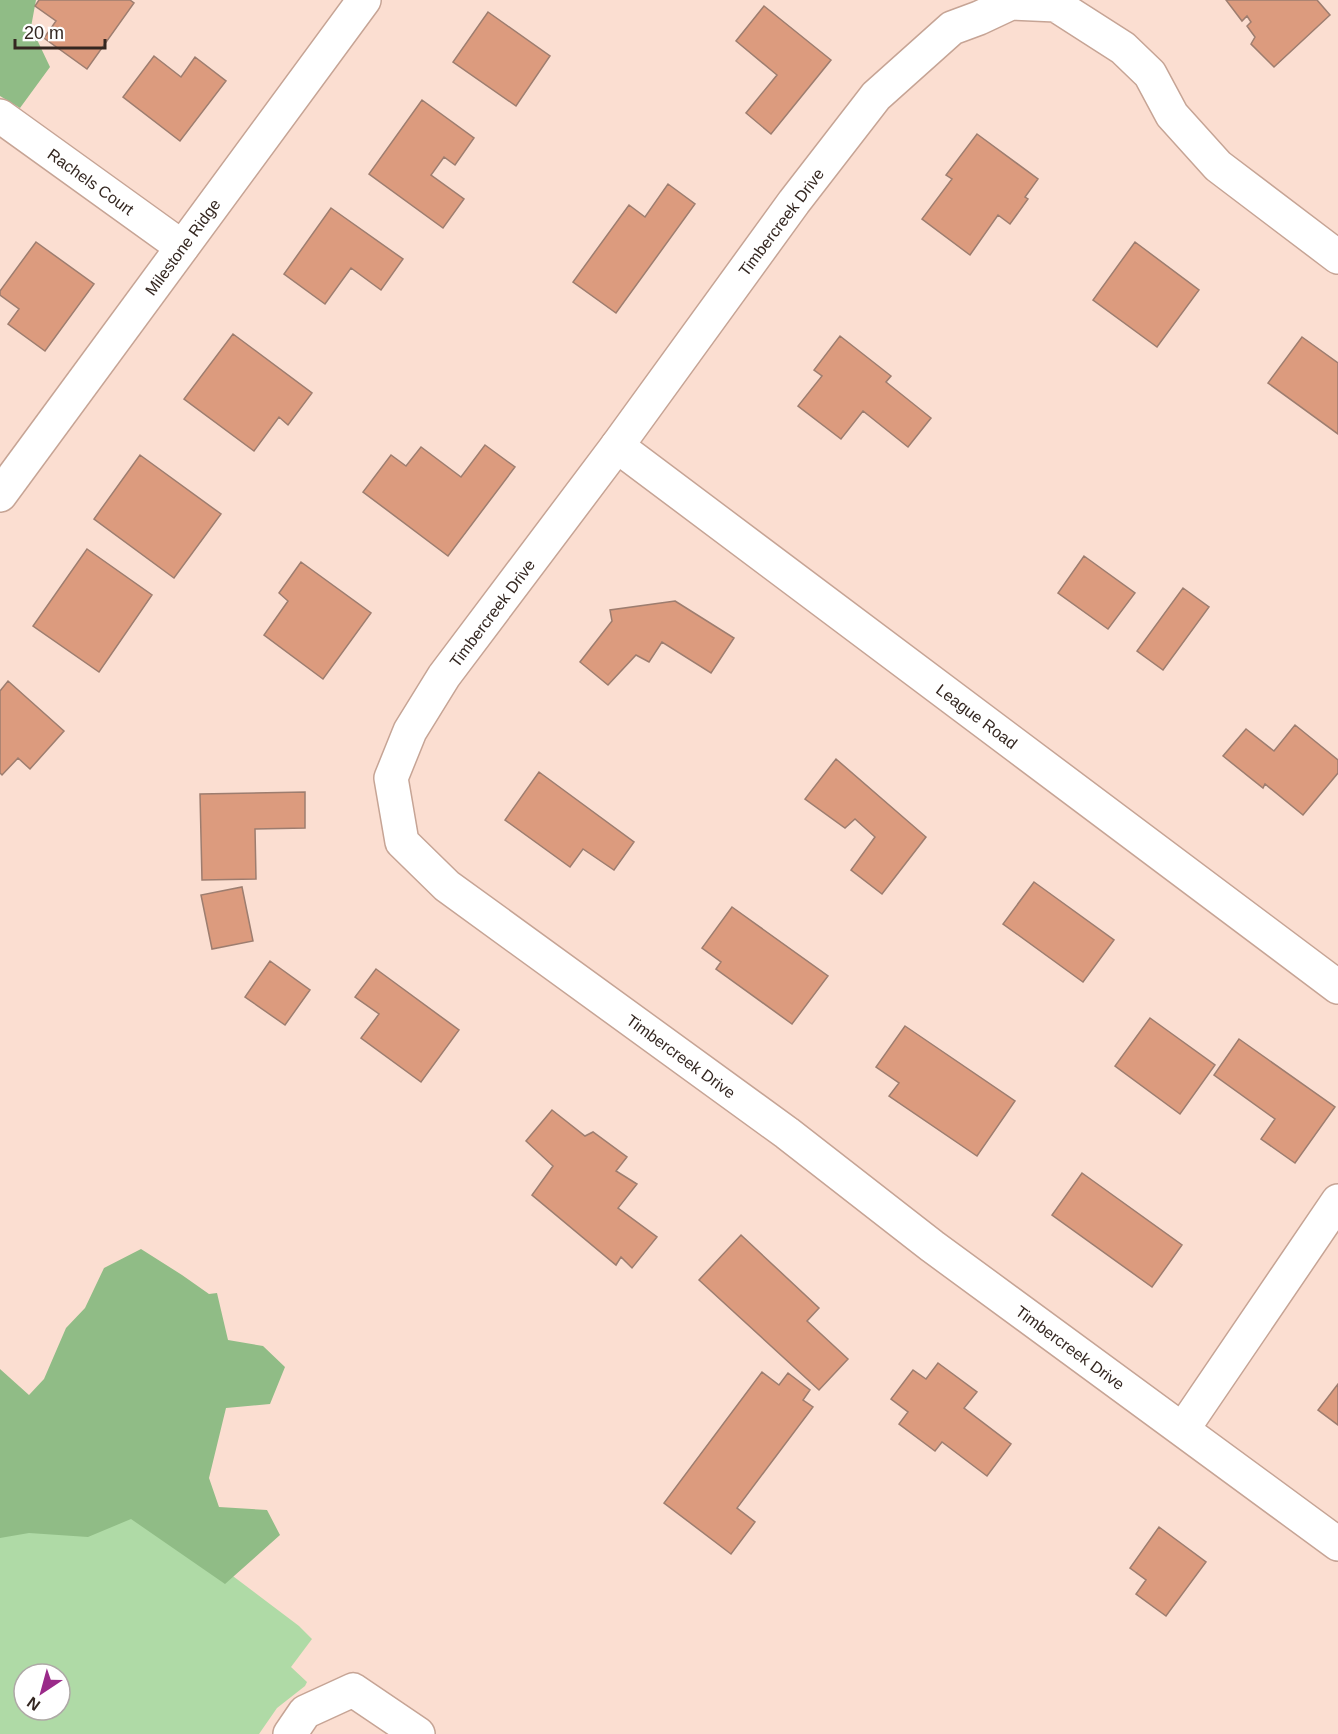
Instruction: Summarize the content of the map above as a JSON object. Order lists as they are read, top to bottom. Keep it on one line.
{"streets":{"street":["Rachels Court","Timbercreek Drive","Milestone Ridge","League Road"]},"crossings":[["Rachels Court","Milestone Ridge"],["Timbercreek Drive","League Road"]],"scale_bar":"20 m","north":"bottom left"}
